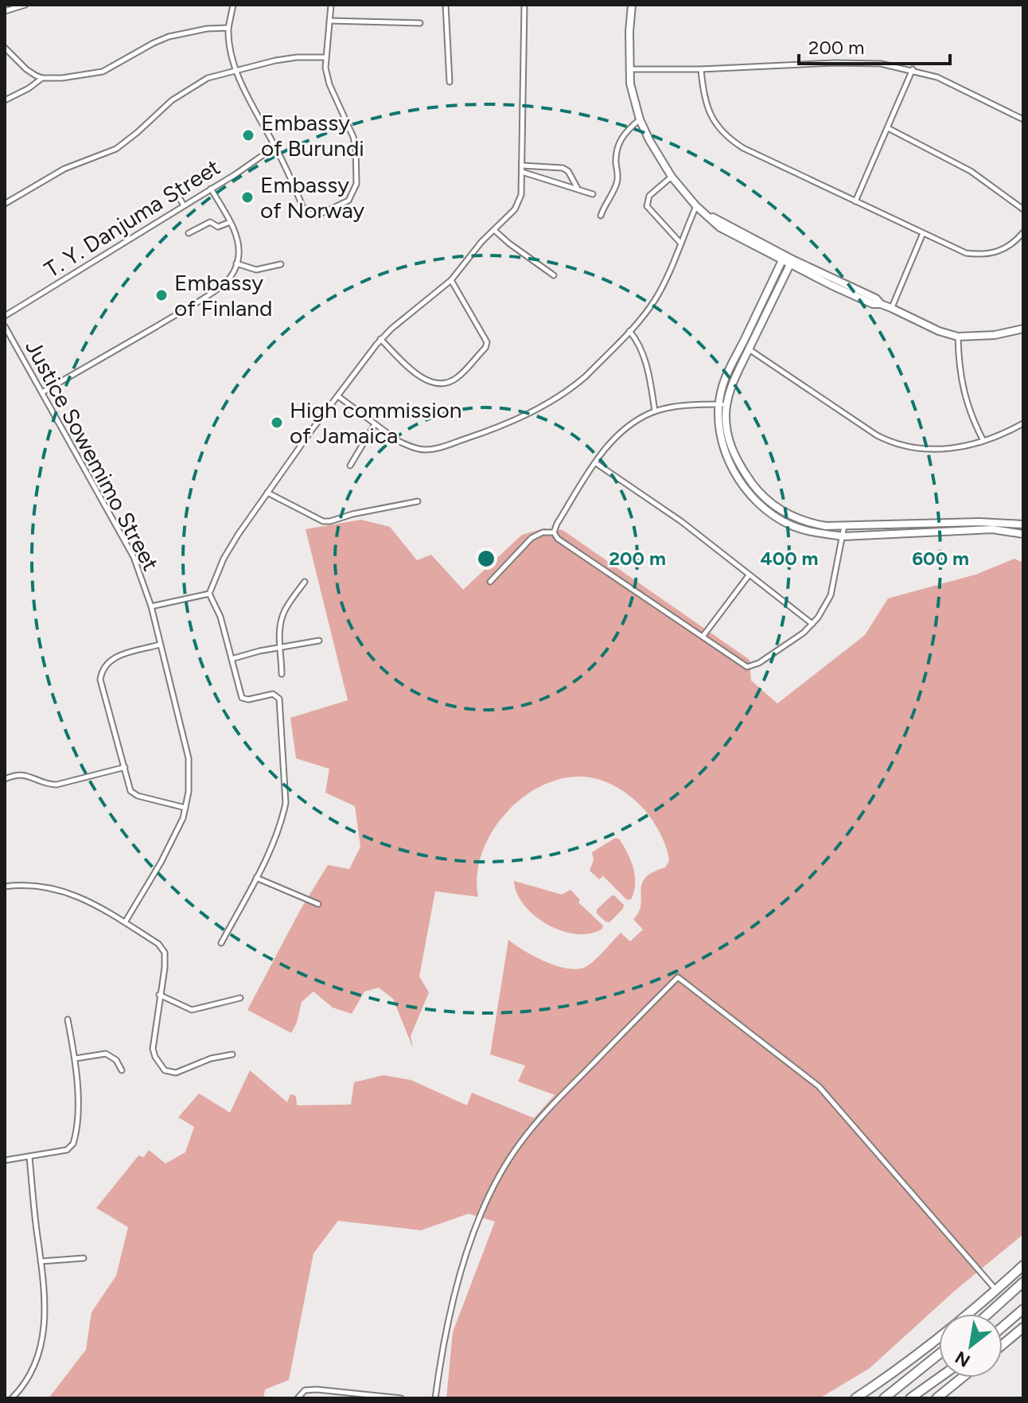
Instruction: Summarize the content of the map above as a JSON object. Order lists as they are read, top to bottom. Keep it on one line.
{"streets":{"street":["T. Y. Danjuma Street","Justice Sowemimo Street"]},"places":["Embassy of Burundi","Embassy of Norway","Embassy of Finland","High commission of Jamaica"],"scale_bar":"200 m","north":"bottom left","rings":["200 m","400 m","600 m"]}
